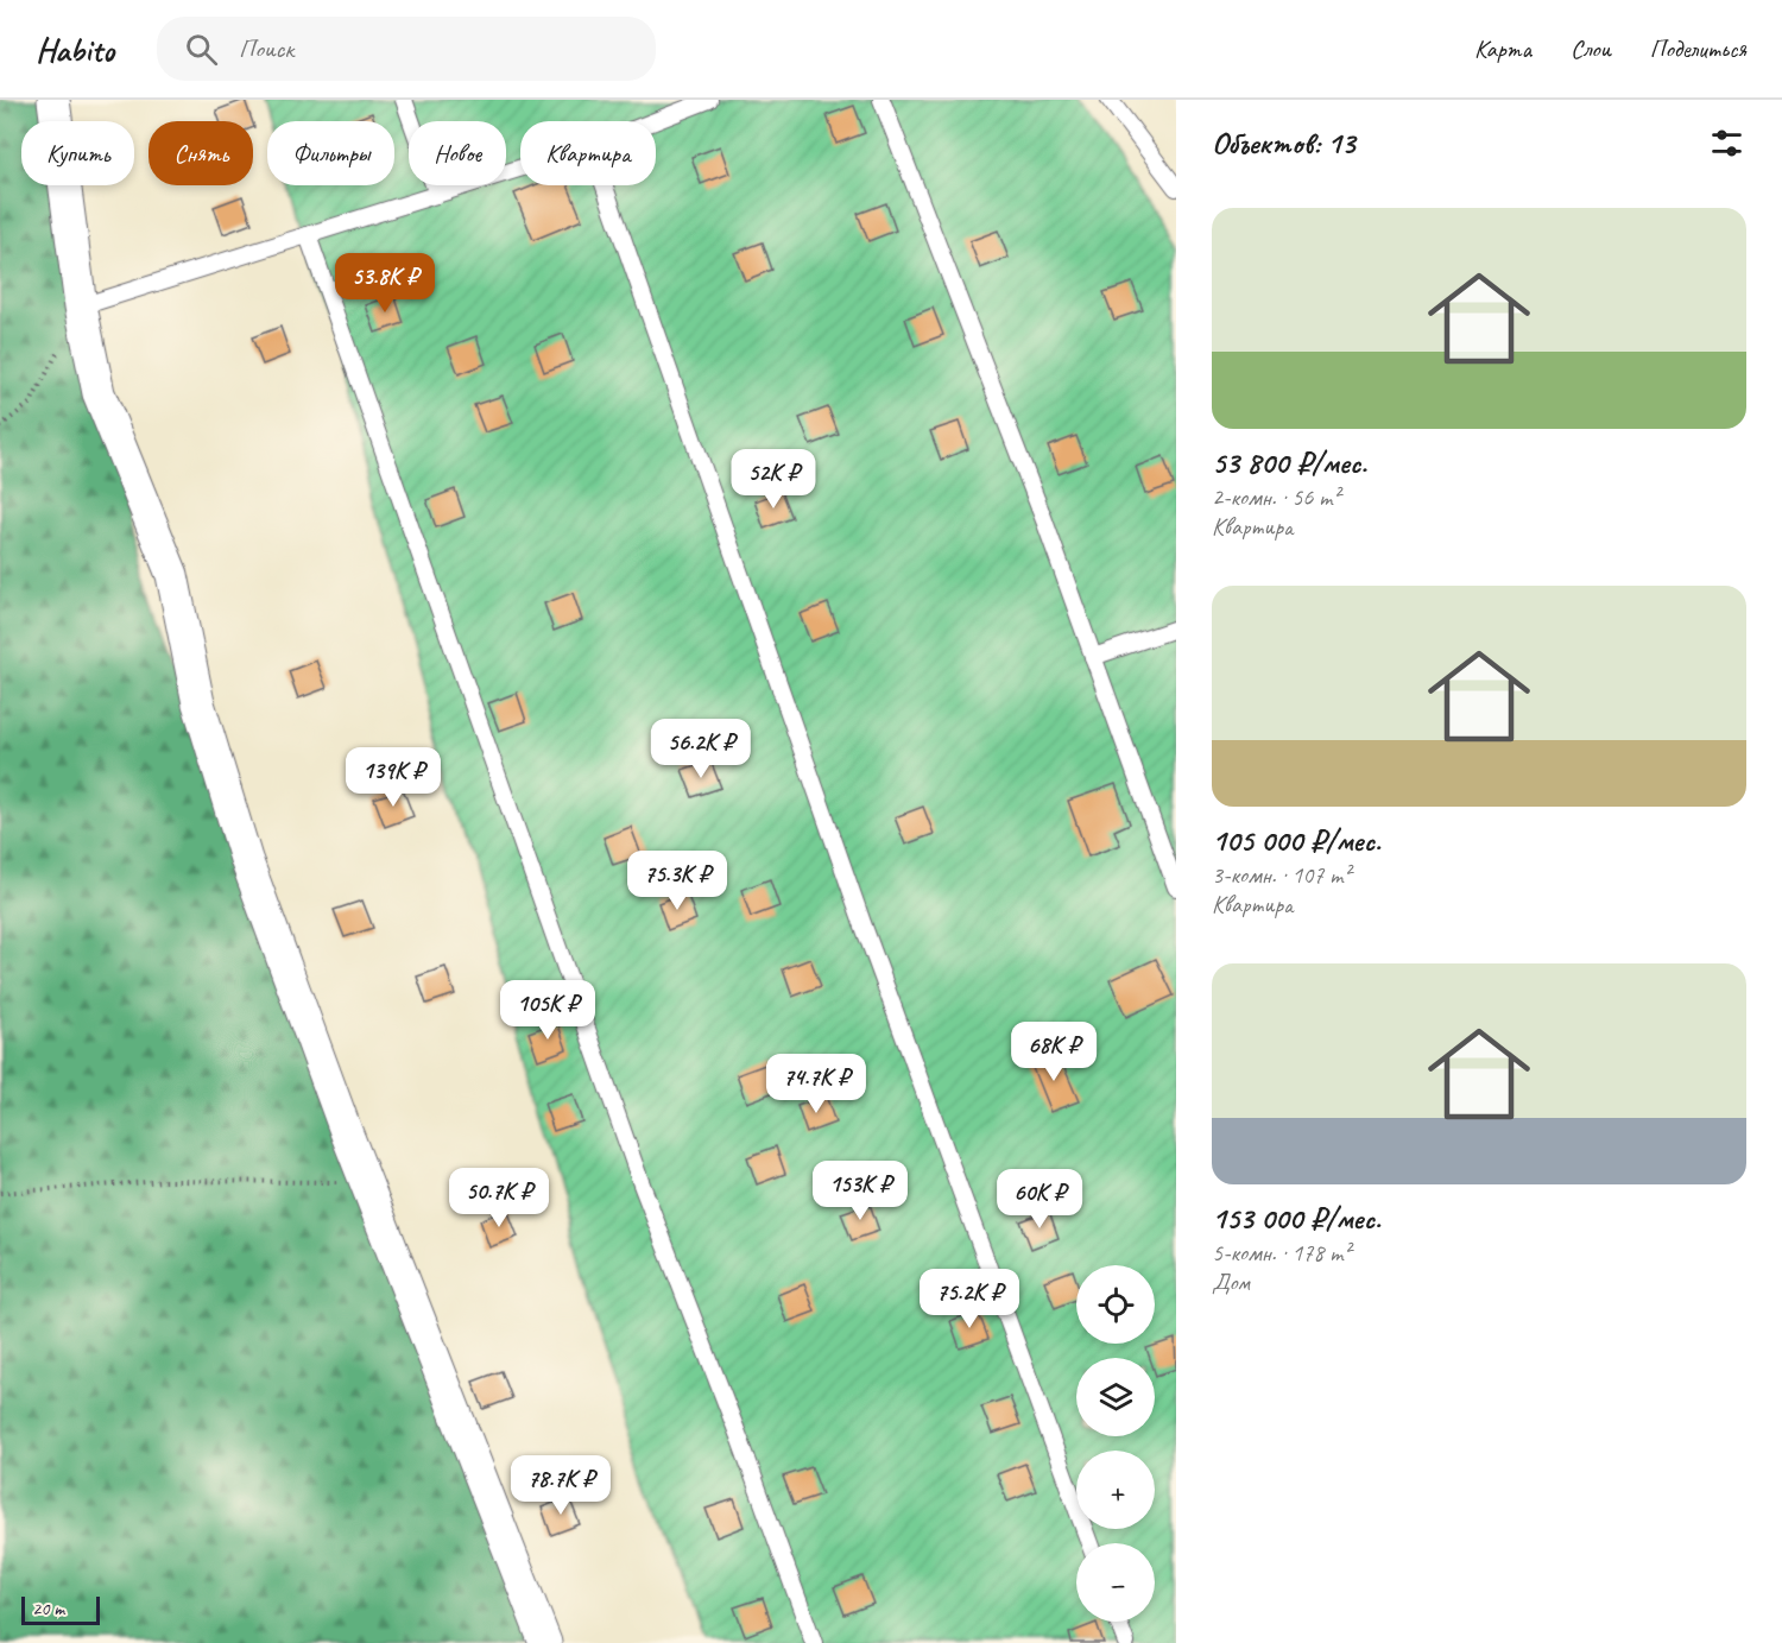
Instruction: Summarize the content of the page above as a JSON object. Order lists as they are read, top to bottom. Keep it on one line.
{"scale_bar":"20 m","page":{"header":"Habito","search":"Поиск","nav":["Карта","Слои","Поделиться"],"heading":"Объектов: 13","chip":["Купить","Снять","Фильтры","Новое","Квартира"],"list":[{"name":"53 800 ₽/мес.","note":"2-комн. · 56 m² · Квартира"},{"name":"105 000 ₽/мес.","note":"3-комн. · 107 m² · Квартира"},{"name":"153 000 ₽/мес.","note":"5-комн. · 178 m² · Дом"}],"price":["53.8K ₽","52K ₽","56.2K ₽","139K ₽","75.3K ₽","105K ₽","68K ₽","74.7K ₽","153K ₽","50.7K ₽","60K ₽","75.2K ₽","78.7K ₽"],"map_buttons":["+","−"],"scale":"20 m"}}
